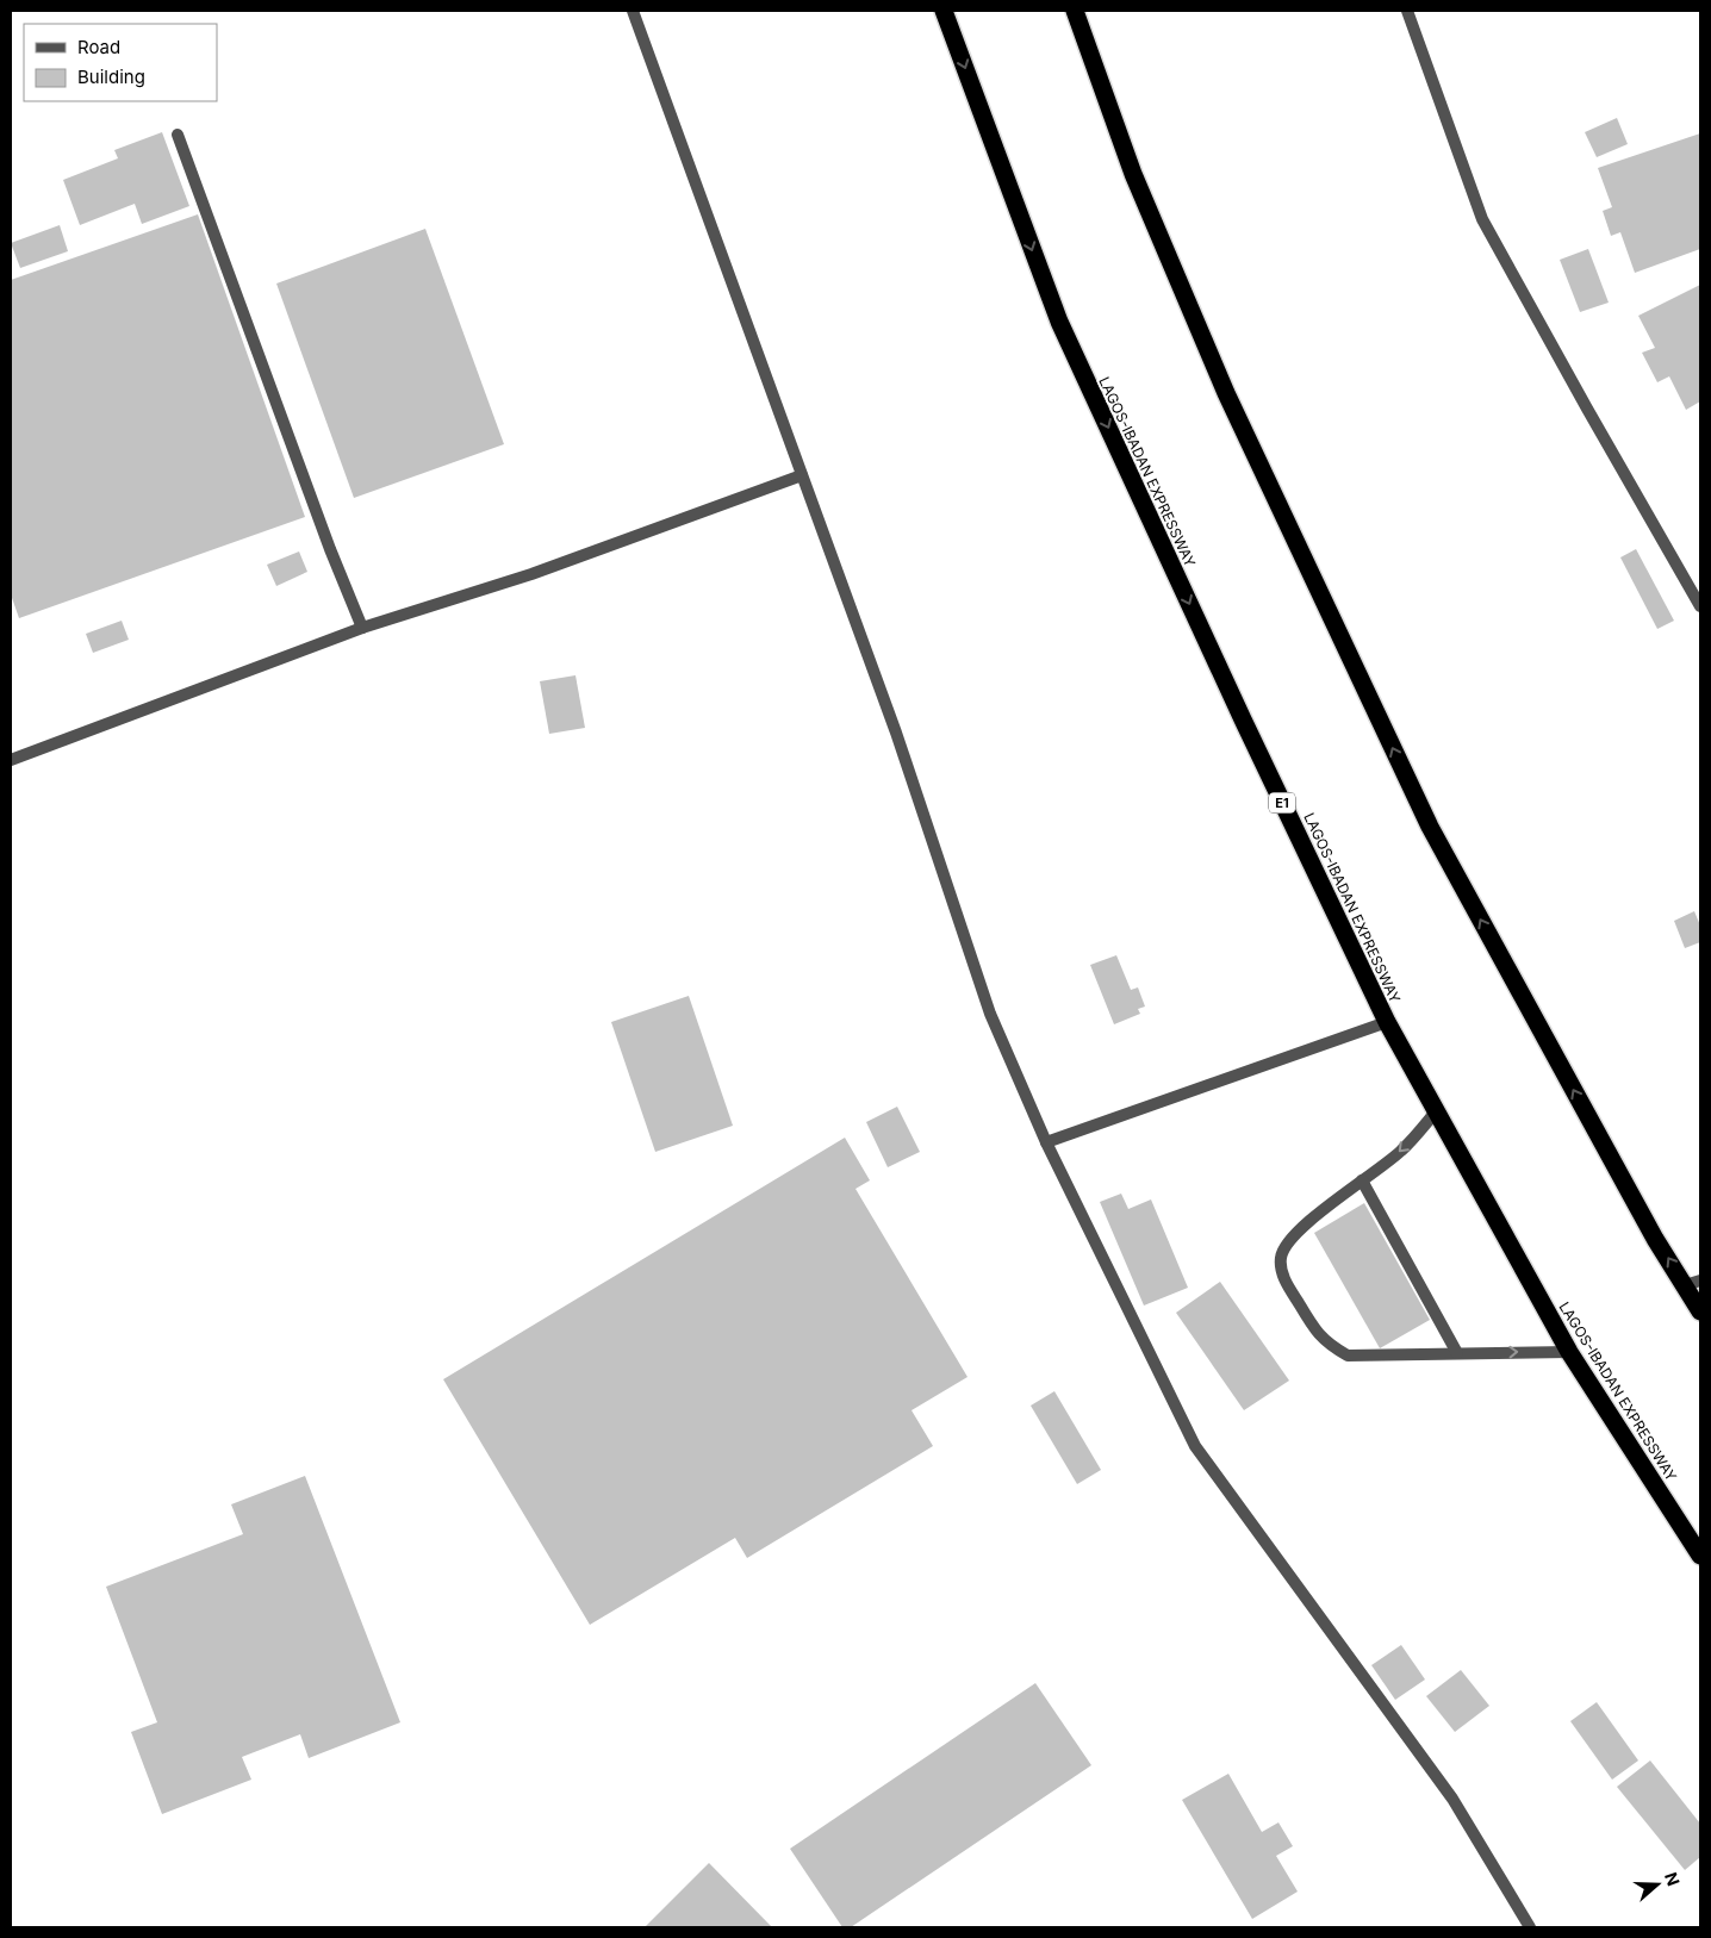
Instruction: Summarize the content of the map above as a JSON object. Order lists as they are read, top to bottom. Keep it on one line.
{"streets":{"highway":["LAGOS-IBADAN EXPRESSWAY","E1"]},"legend":["Road","Building"],"north":"right"}
